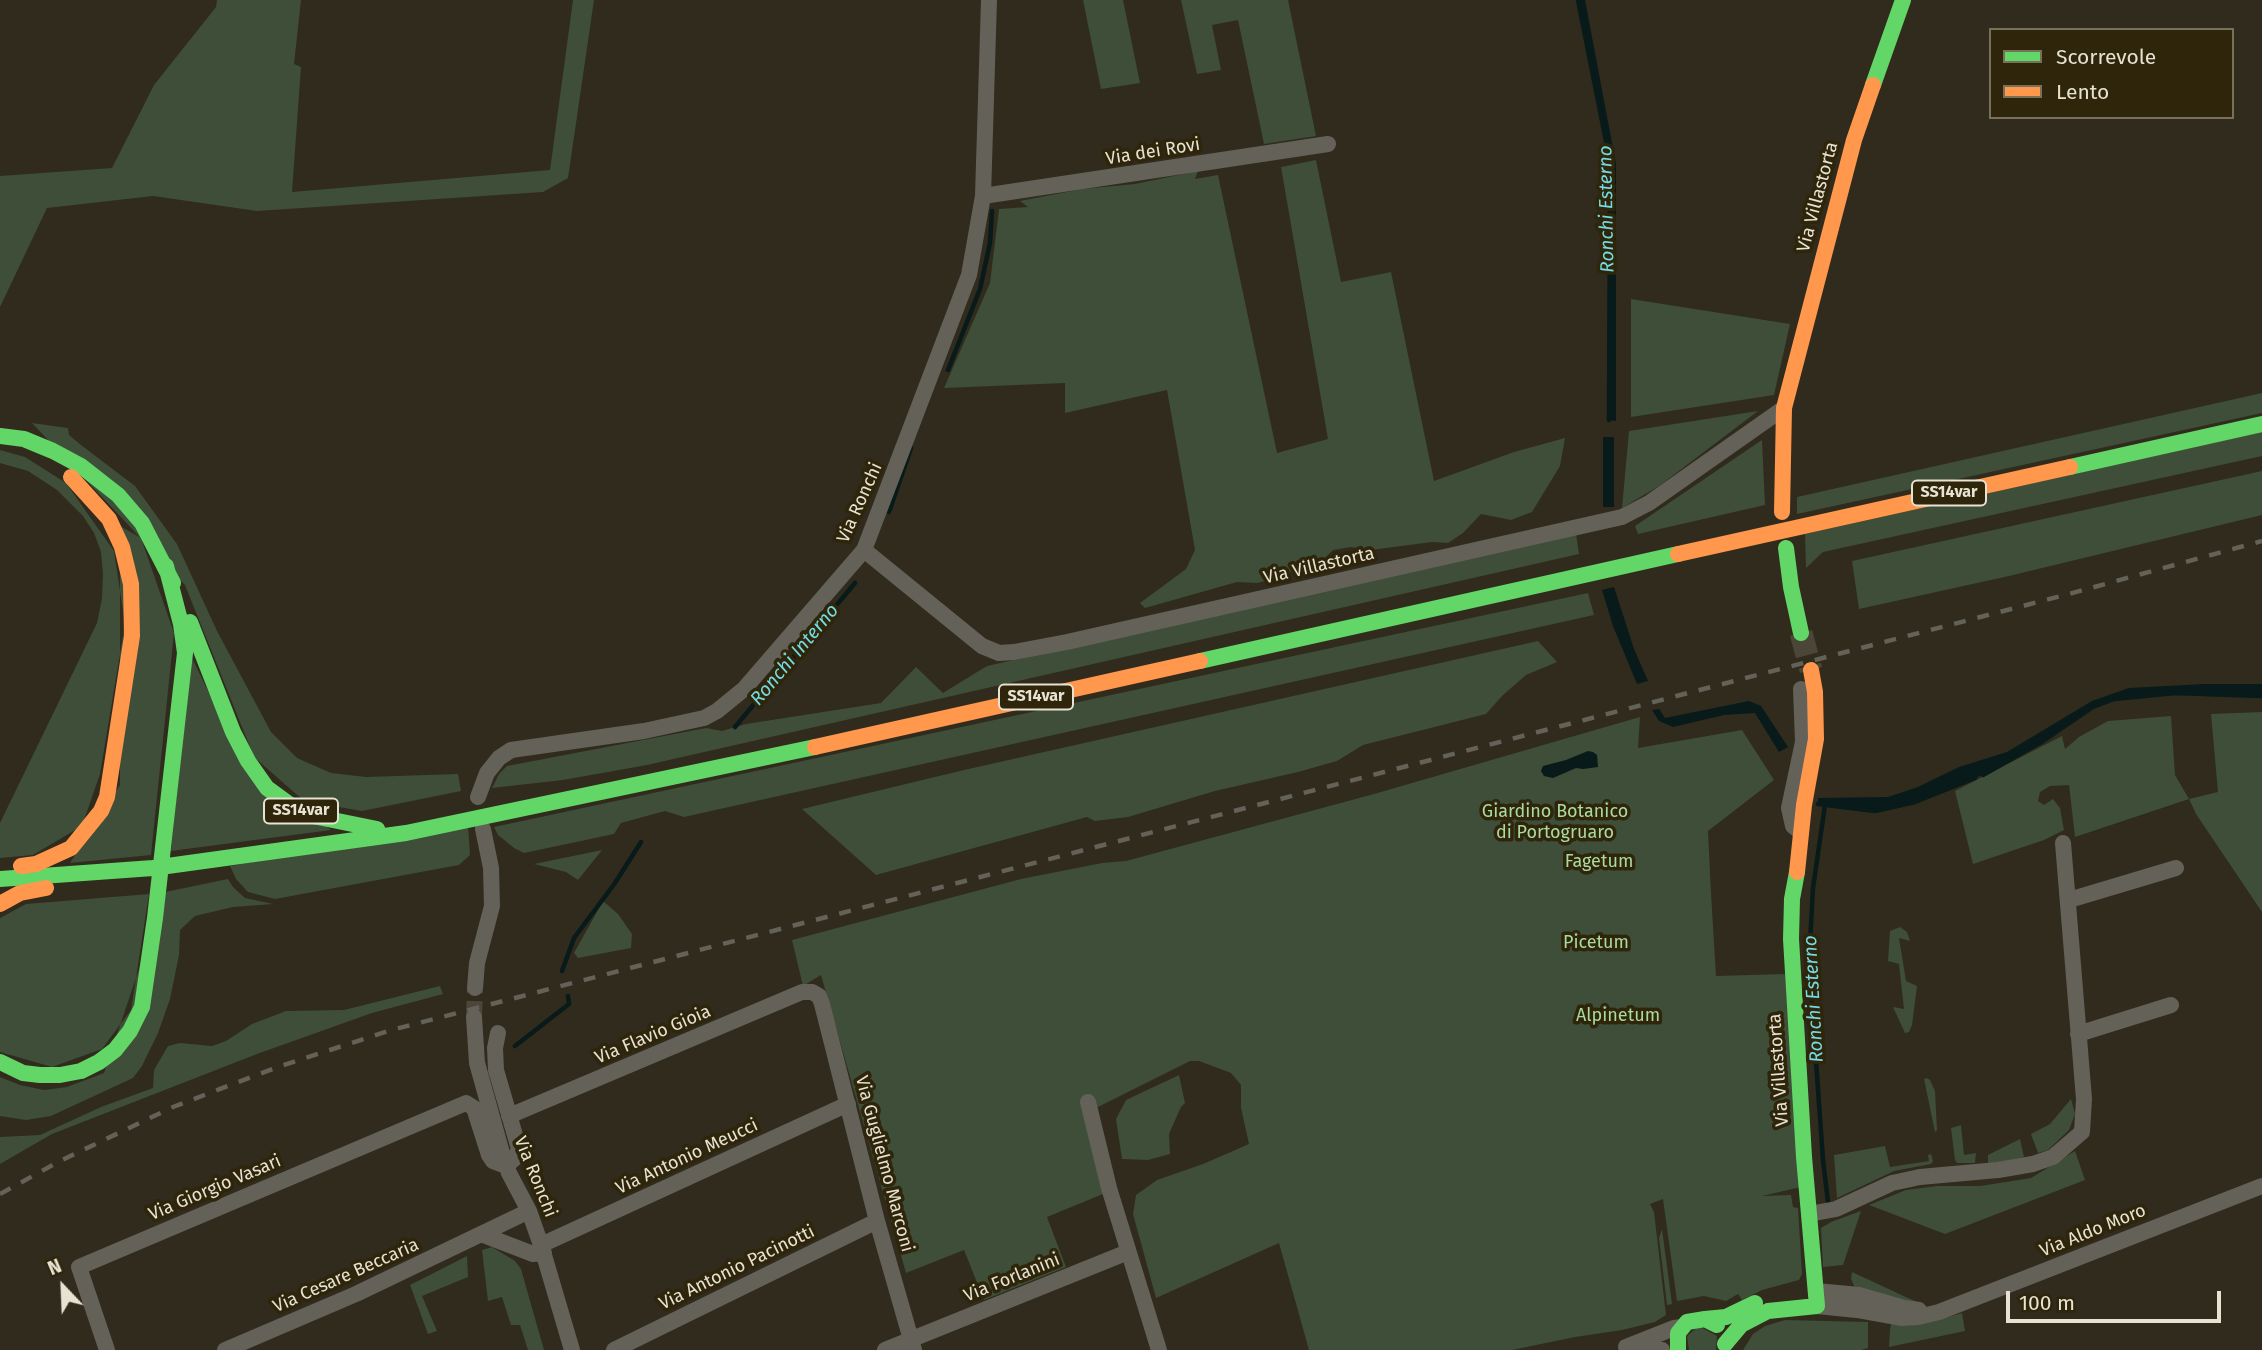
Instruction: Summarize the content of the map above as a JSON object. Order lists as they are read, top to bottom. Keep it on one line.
{"streets":{"main road":["Via Villastorta","SS14var","Via Aldo Moro"],"street":["Via dei Rovi","Via Ronchi","Via Flavio Gioia","Via Antonio Meucci","Via Guglielmo Marconi","Via Giorgio Vasari","Via Antonio Pacinotti","Via Cesare Beccaria","Via Forlanini"]},"crossings":[["Via dei Rovi","Via Ronchi"],["Via Villastorta","Via Ronchi"],["Via Villastorta","Via Aldo Moro"],["Via Ronchi","Via Antonio Meucci"],["Via Ronchi","Via Giorgio Vasari"],["Via Ronchi","Via Cesare Beccaria"],["Via Flavio Gioia","Via Guglielmo Marconi"],["Via Antonio Meucci","Via Guglielmo Marconi"],["Via Guglielmo Marconi","Via Antonio Pacinotti"],["Via Guglielmo Marconi","Via Forlanini"]],"water":["Ronchi Esterno","Ronchi Interno"],"parks":["Giardino Botanico di Portogruaro","Fagetum","Picetum","Alpinetum"],"legend":["Scorrevole","Lento"],"scale_bar":"100 m","north":"top left"}
